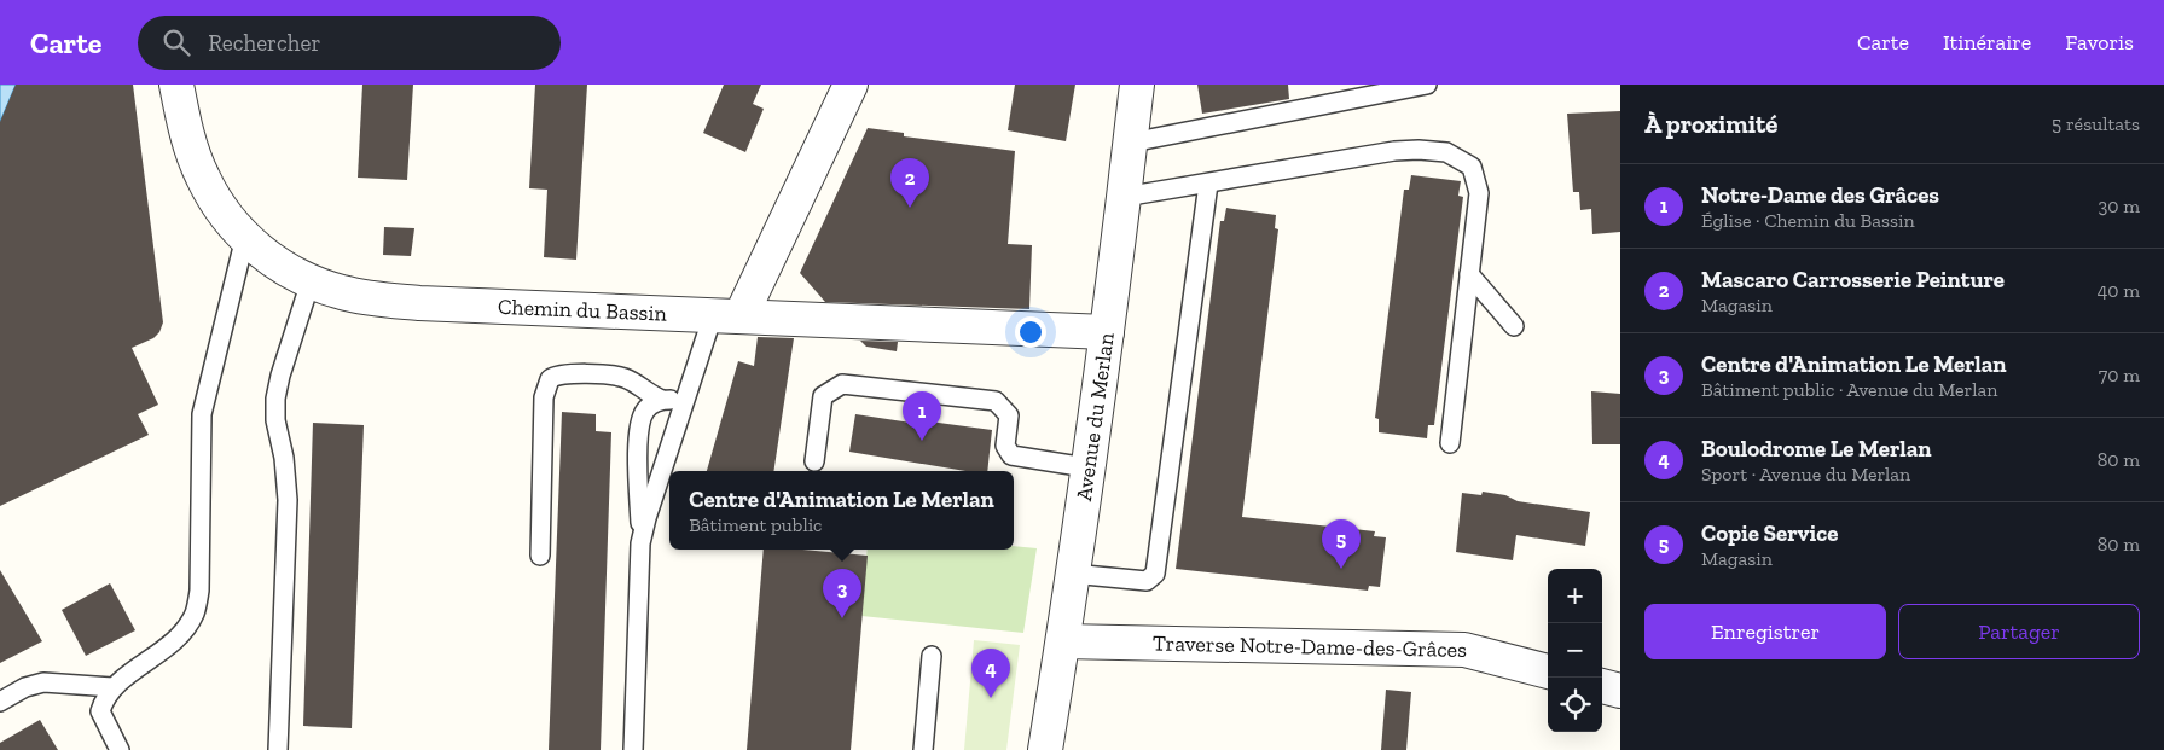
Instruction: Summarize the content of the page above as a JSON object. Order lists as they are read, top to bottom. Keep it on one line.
{"streets":{"street":["Chemin du Bassin","Avenue du Merlan","Traverse Notre-Dame-des-Grâces"]},"crossings":[["Chemin du Bassin","Avenue du Merlan"],["Avenue du Merlan","Traverse Notre-Dame-des-Grâces"]],"page":{"header":"Carte","search":"Rechercher","nav":["Carte","Itinéraire","Favoris"],"heading":["À proximité","5 résultats"],"pins":["2","1","5","3","4"],"list":[{"mark":"1","name":"Notre-Dame des Grâces","note":"Église · Chemin du Bassin","value":"30 m"},{"mark":"2","name":"Mascaro Carrosserie Peinture","note":"Magasin","value":"40 m"},{"mark":"3","name":"Centre d'Animation Le Merlan","note":"Bâtiment public · Avenue du Merlan","value":"70 m"},{"mark":"4","name":"Boulodrome Le Merlan","note":"Sport · Avenue du Merlan","value":"80 m"},{"mark":"5","name":"Copie Service","note":"Magasin","value":"80 m"}],"popup":["Centre d'Animation Le Merlan","Bâtiment public"],"map_buttons":["+","−"],"buttons":["Enregistrer","Partager"]}}
